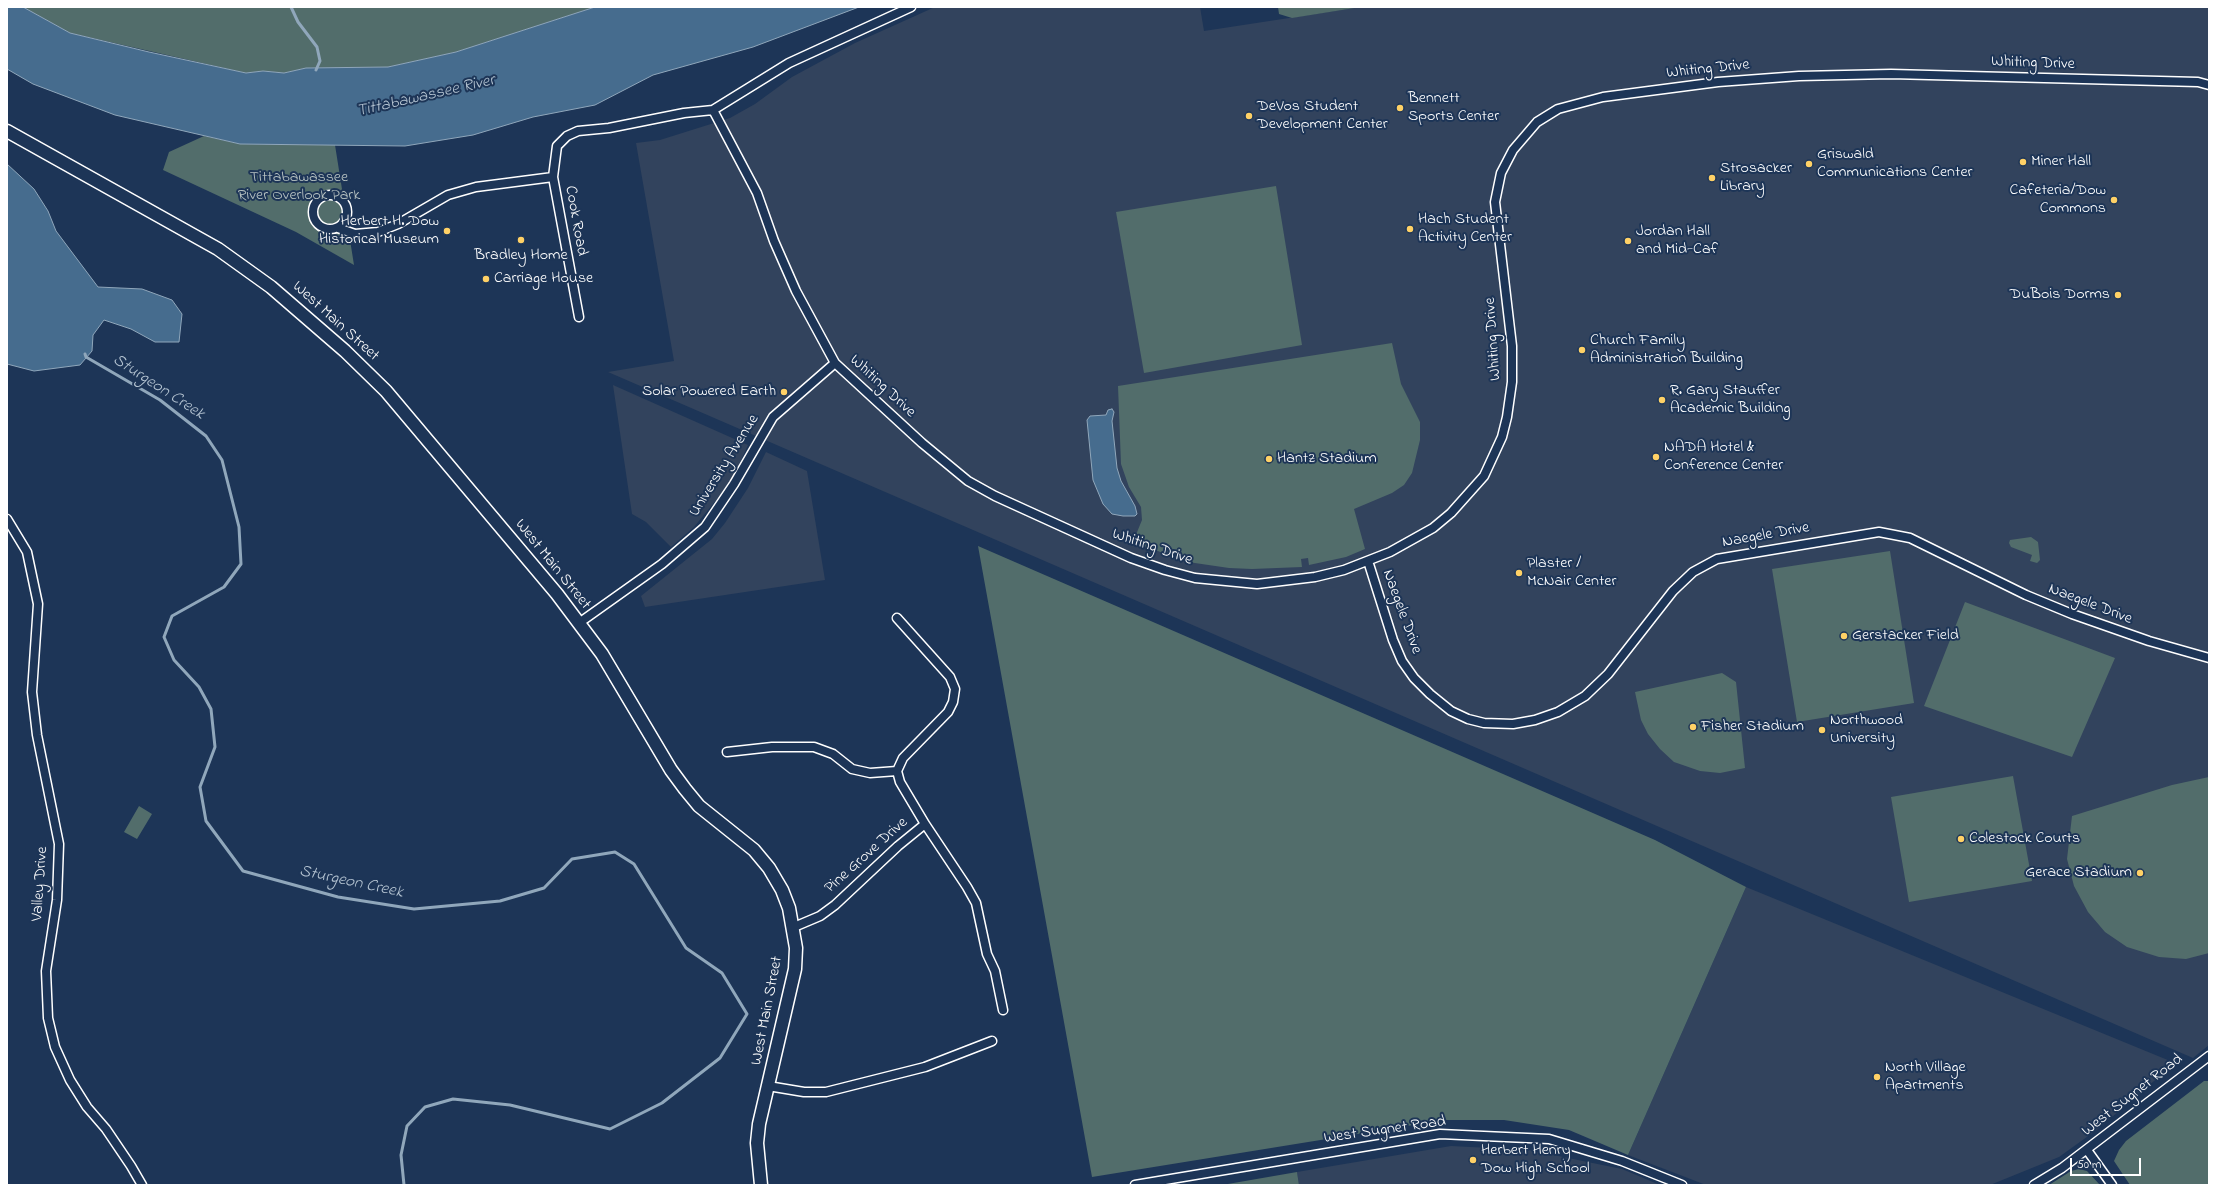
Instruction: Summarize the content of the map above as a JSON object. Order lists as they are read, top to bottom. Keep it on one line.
{"streets":{"street":["Whiting Drive","Cook Road","West Main Street","University Avenue","Naegele Drive","Pine Grove Drive","Valley Drive","West Sugnet Road"]},"crossings":[["Whiting Drive","Cook Road"],["Whiting Drive","University Avenue"],["Whiting Drive","Naegele Drive"],["West Main Street","University Avenue"],["West Main Street","Pine Grove Drive"]],"water":["Tittabawassee River","Sturgeon Creek"],"parks":["Tittabawassee River Overlook Park"],"places":["Bennett Sports Center","DeVos Student Development Center","Miner Hall","Griswald Communications Center","Strosacker Library","Cafeteria/Dow Commons","Hach Student Activity Center","Herbert H. Dow Historical Museum","Bradley Home","Jordan Hall and Mid-Caf","Carriage House","DuBois Dorms","Church Family Administration Building","Solar Powered Earth","R. Gary Stauffer Academic Building","NADA Hotel & Conference Center","Hantz Stadium","Plaster / McNair Center","Gerstacker Field","Fisher Stadium","Northwood University","Colestock Courts","Gerace Stadium","North Village Apartments","Herbert Henry Dow High School"],"scale_bar":"50 m"}
